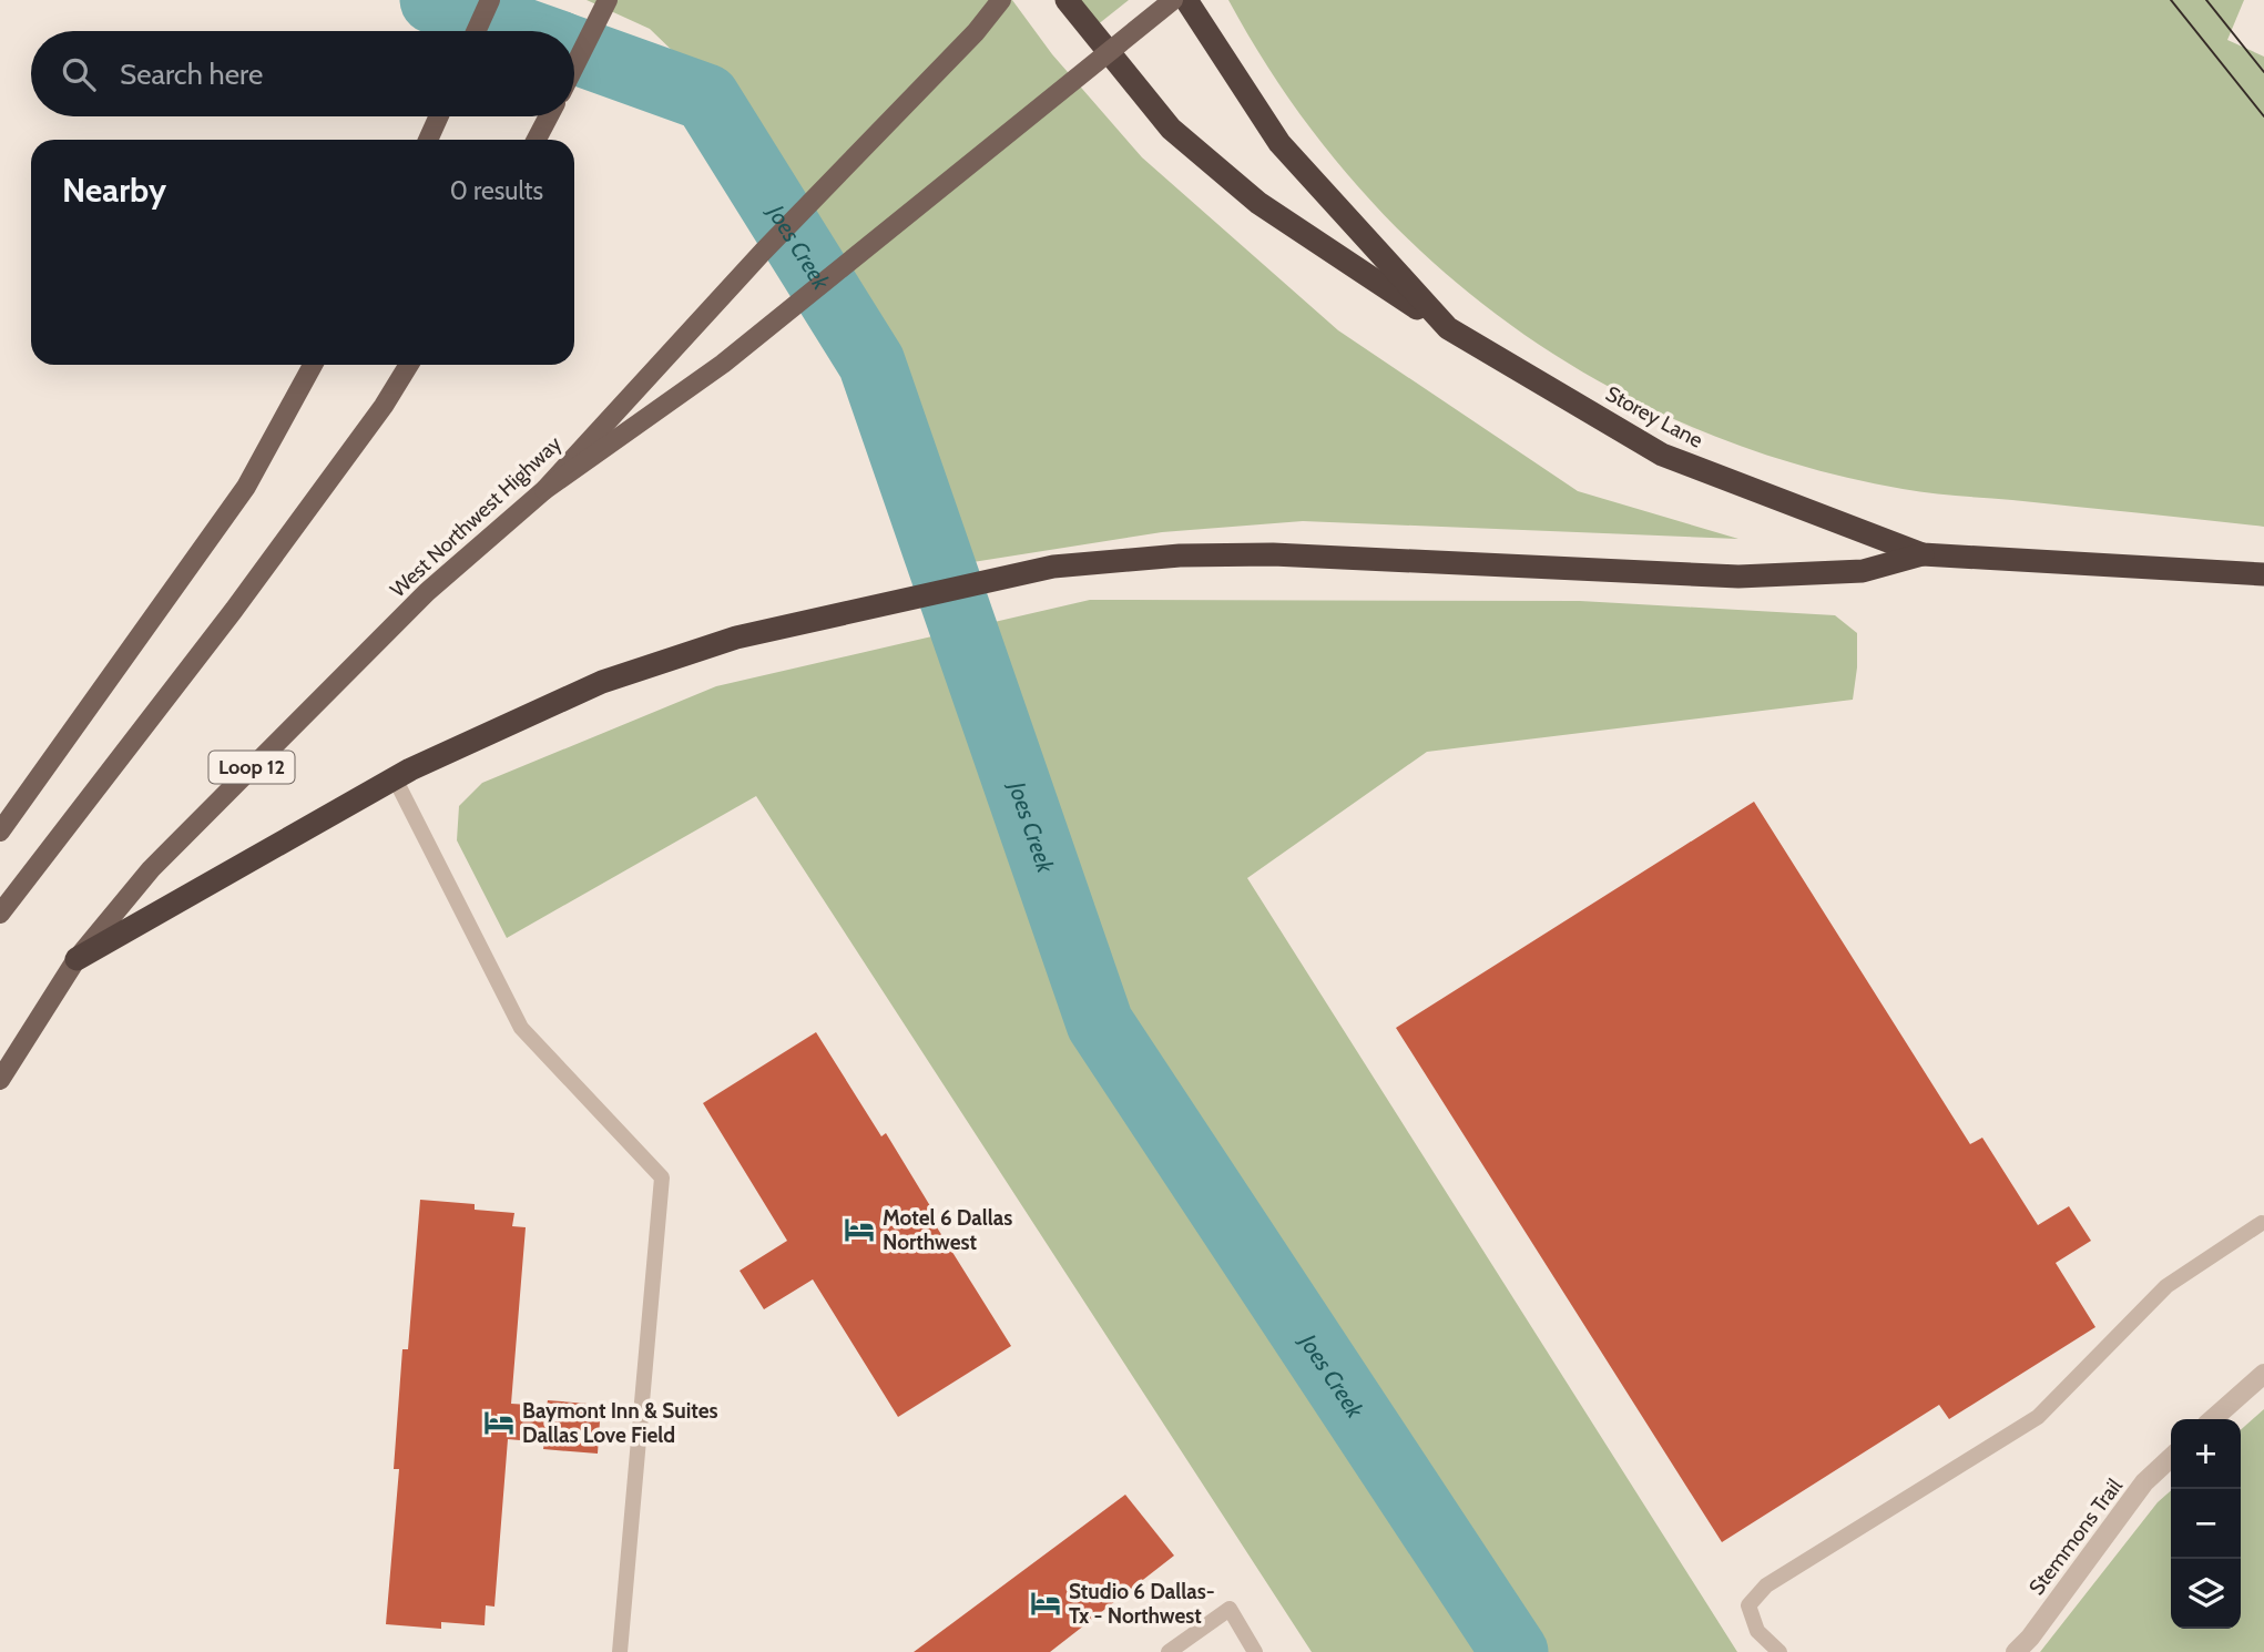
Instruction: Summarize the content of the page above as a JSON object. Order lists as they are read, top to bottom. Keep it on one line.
{"streets":{"highway":["Storey Lane"],"main road":["West Northwest Highway","Loop 12"],"street":["Stemmons Trail"]},"water":["Joes Creek"],"places":{"hotel":["Motel 6 Dallas Northwest","Baymont Inn & Suites Dallas Love Field","Studio 6 Dallas- Tx - Northwest"]},"page":{"search":"Search here","heading":["Nearby","0 results"],"map_buttons":["+","−"]}}
